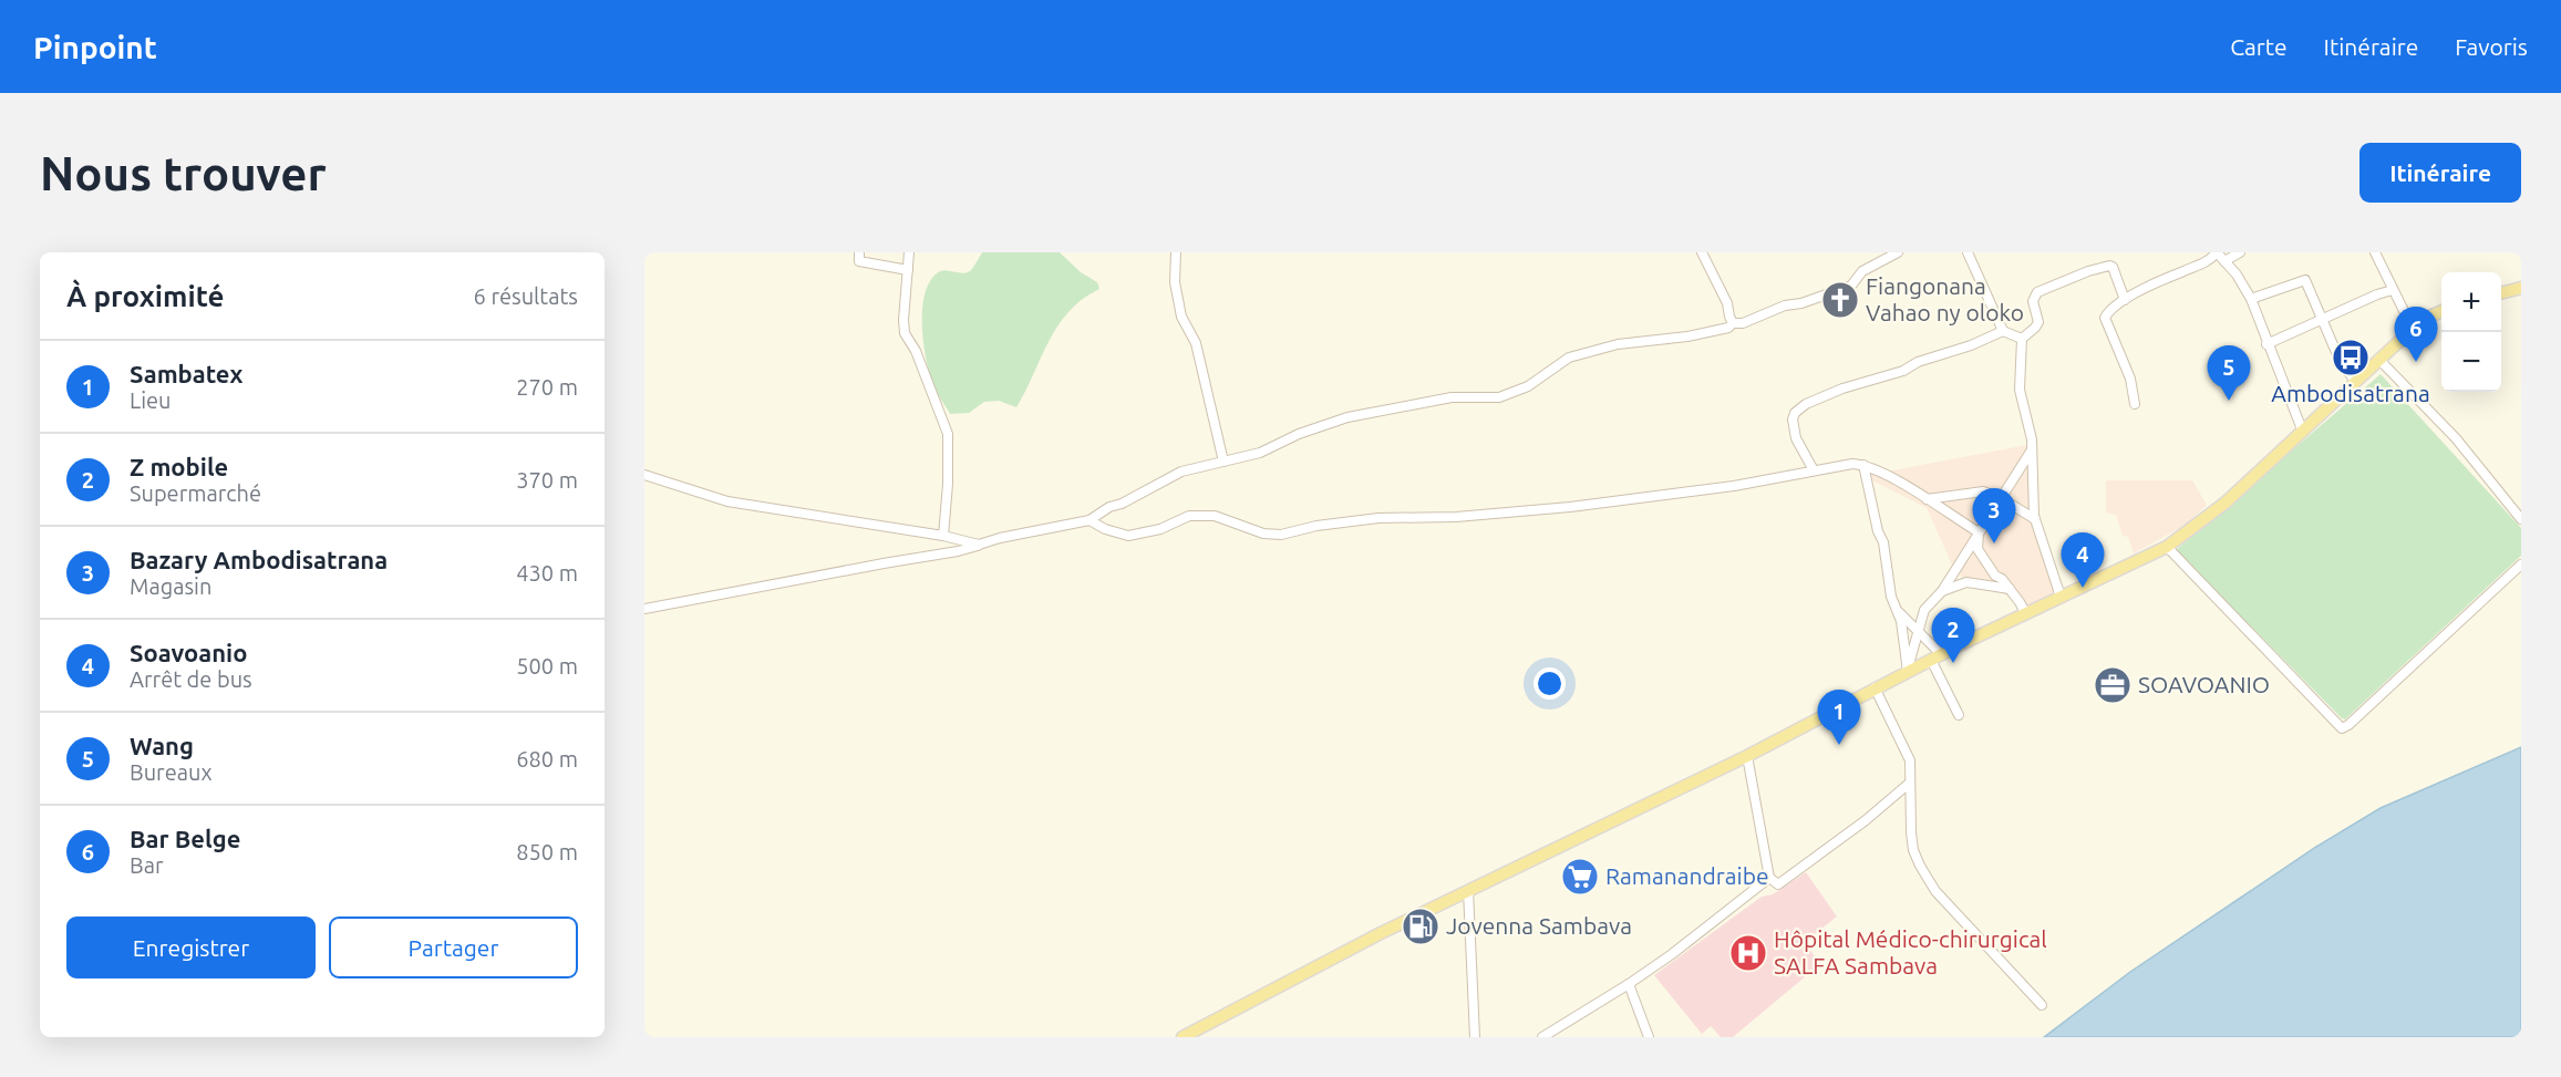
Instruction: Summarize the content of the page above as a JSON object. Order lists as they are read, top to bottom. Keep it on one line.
{"places":{"church":["Fiangonana Vahao ny oloko"],"bus stop":["Ambodisatrana"],"office":["SOAVOANIO"],"supermarket":["Ramanandraibe"],"fuel station":["Jovenna Sambava"],"hospital":["Hôpital Médico-chirurgical SALFA Sambava"]},"page":{"header":"Pinpoint","nav":["Carte","Itinéraire","Favoris"],"buttons":["Itinéraire",["Enregistrer","Partager"]],"title":"Nous trouver","heading":["À proximité","6 résultats"],"map_buttons":["+","−"],"pins":["6","5","3","4","2","1"],"list":[{"mark":"1","name":"Sambatex","note":"Lieu","value":"270 m"},{"mark":"2","name":"Z mobile","note":"Supermarché","value":"370 m"},{"mark":"3","name":"Bazary Ambodisatrana","note":"Magasin","value":"430 m"},{"mark":"4","name":"Soavoanio","note":"Arrêt de bus","value":"500 m"},{"mark":"5","name":"Wang","note":"Bureaux","value":"680 m"},{"mark":"6","name":"Bar Belge","note":"Bar","value":"850 m"}]}}
